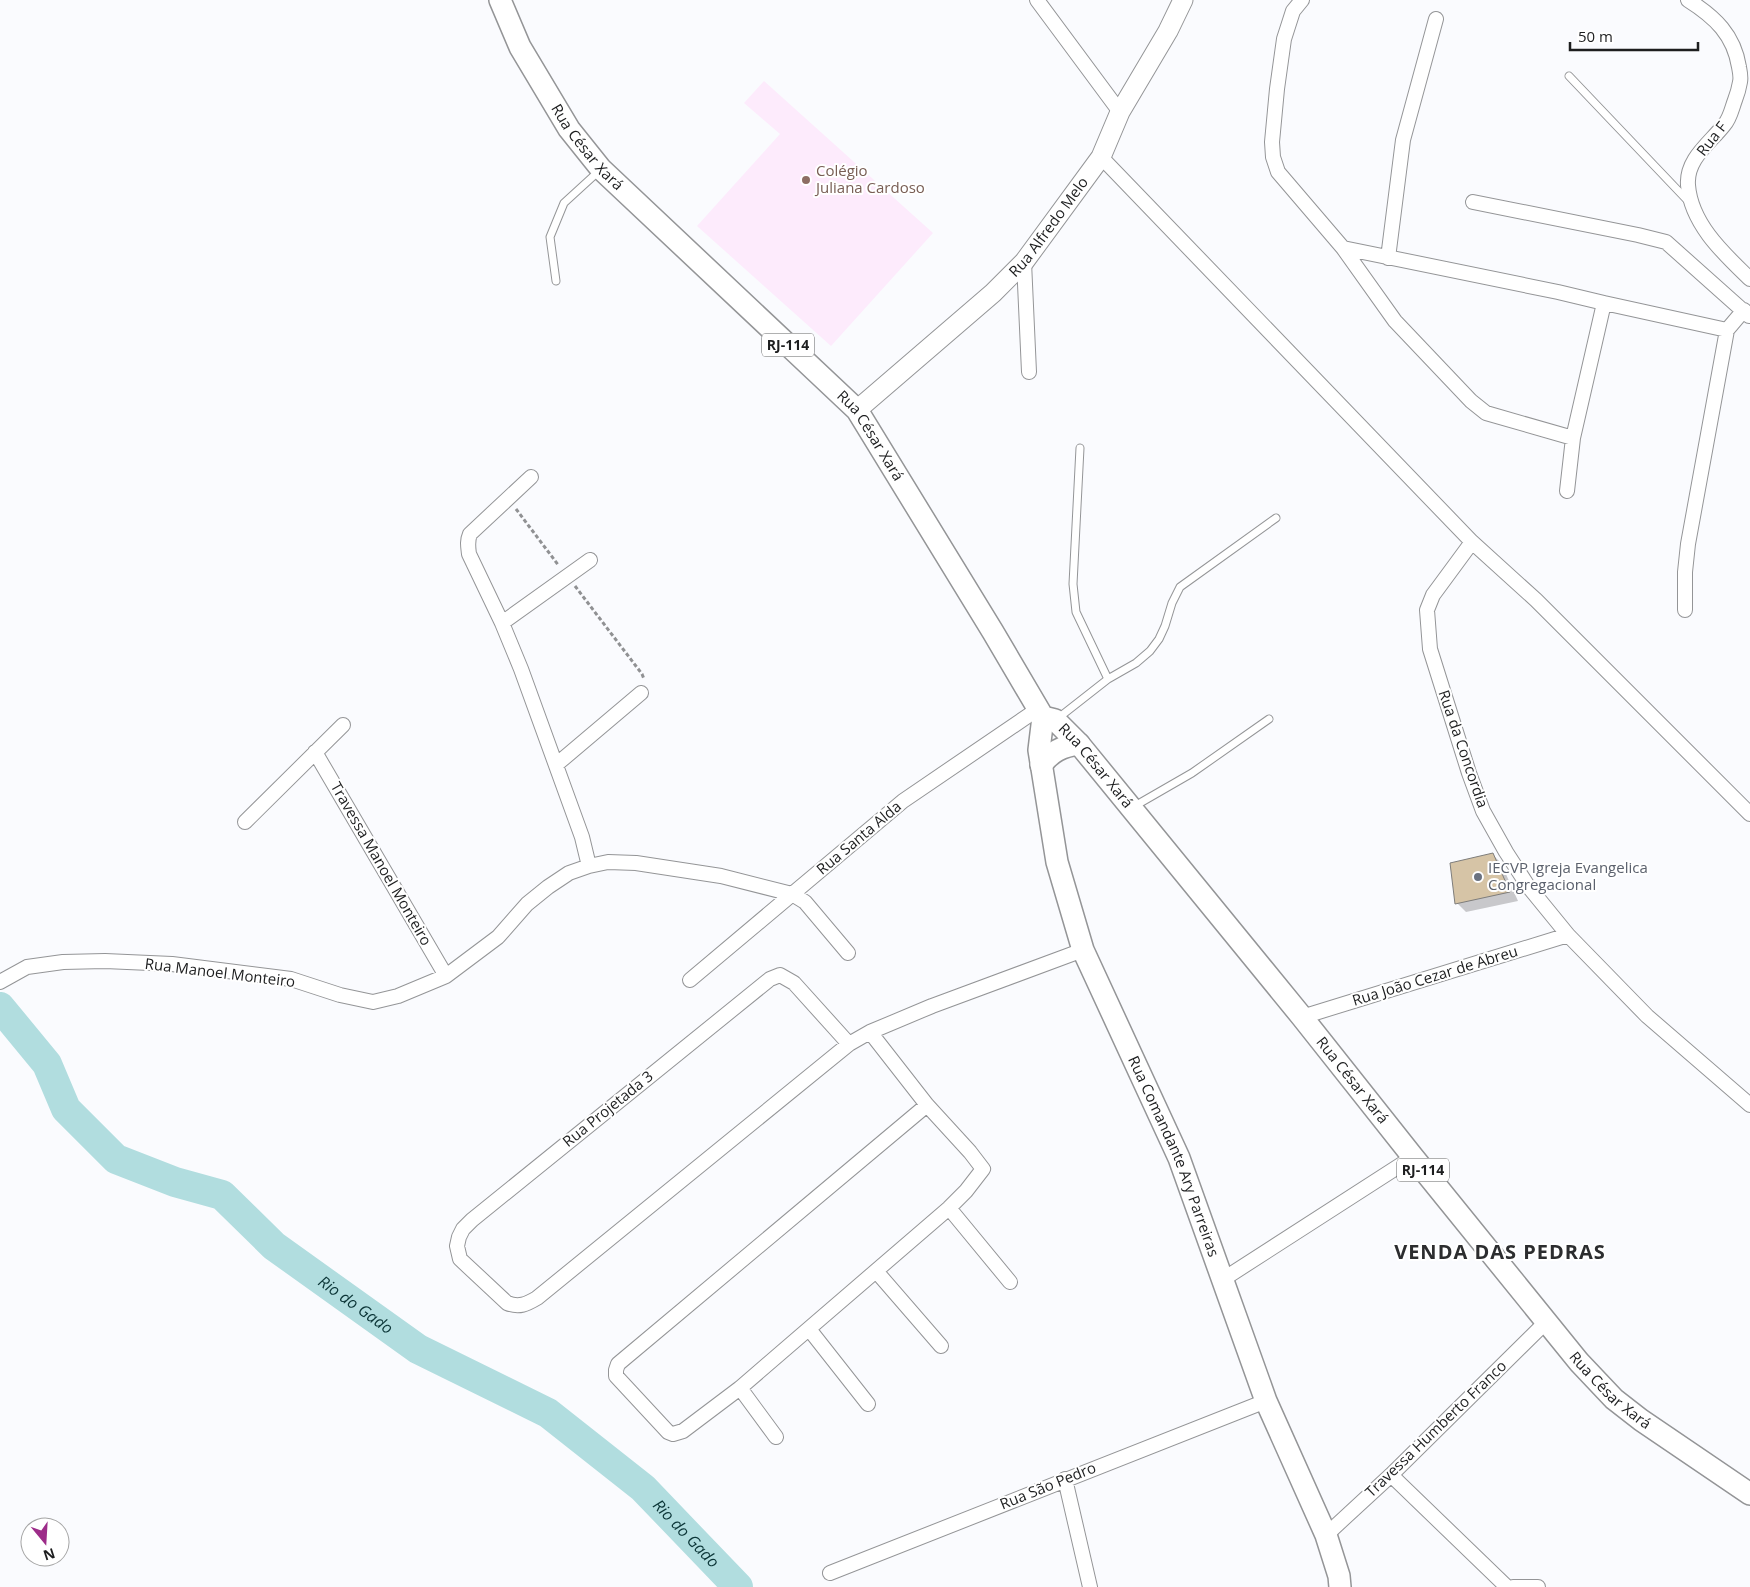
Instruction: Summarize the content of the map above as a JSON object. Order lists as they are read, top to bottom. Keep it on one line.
{"streets":{"main road":["Rua César Xará","RJ-114","Rua Comandante Ary Parreiras"],"street":["Rua F","Rua Alfredo Melo","Rua da Concordia","Rua Santa Alda","Travessa Manoel Monteiro","Rua Manoel Monteiro","Rua João Cezar de Abreu","Rua Projetada 3","Travessa Humberto Franco","Rua São Pedro"]},"crossings":[["Rua César Xará","Rua Alfredo Melo"],["Rua César Xará","Rua Santa Alda"],["Rua César Xará","Rua João Cezar de Abreu"],["Rua César Xará","Rua Comandante Ary Parreiras"],["Rua César Xará","Travessa Humberto Franco"],["Rua da Concordia","Rua João Cezar de Abreu"],["Rua Santa Alda","Rua Manoel Monteiro"],["Rua Santa Alda","Rua Comandante Ary Parreiras"],["Travessa Manoel Monteiro","Rua Manoel Monteiro"],["Rua Comandante Ary Parreiras","Travessa Humberto Franco"],["Rua Comandante Ary Parreiras","Rua São Pedro"]],"districts":["VENDA DAS PEDRAS"],"water":["Rio do Gado"],"places":["Colégio Juliana Cardoso","IECVP Igreja Evangelica Congregacional"],"scale_bar":"50 m","north":"bottom"}
